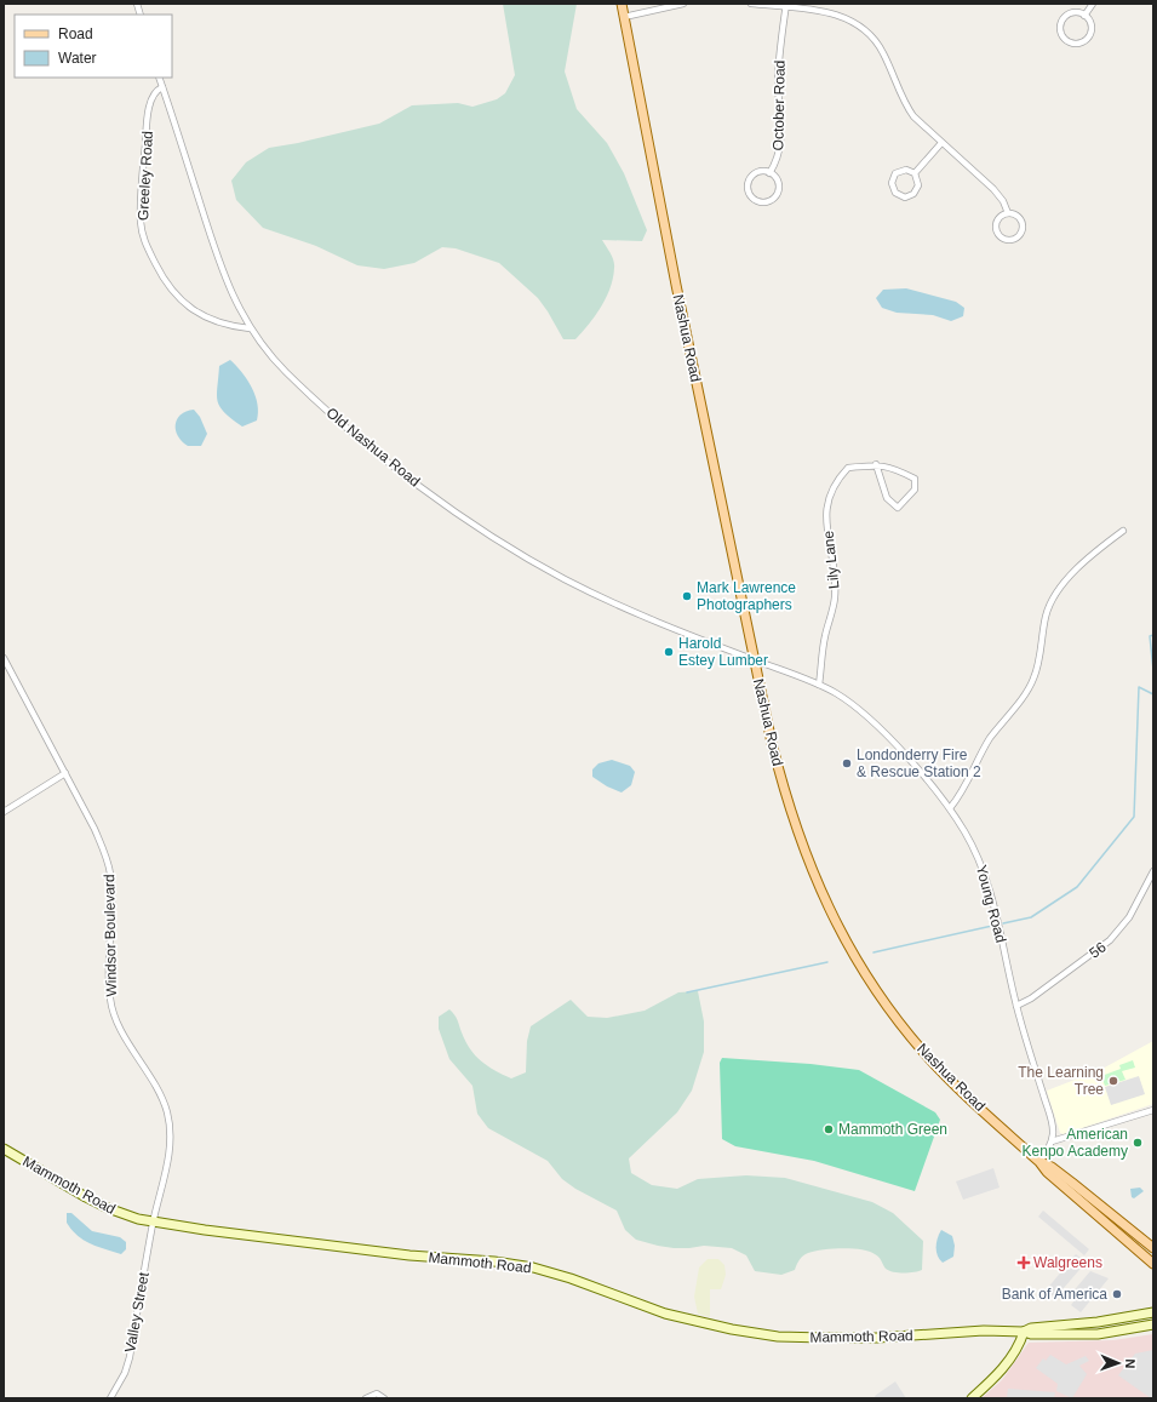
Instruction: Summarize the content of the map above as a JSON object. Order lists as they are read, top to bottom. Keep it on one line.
{"streets":{"main road":["Nashua Road","Mammoth Road"],"street":["October Road","Greeley Road","Old Nashua Road","Lily Lane","Young Road","Windsor Boulevard","56","Valley Street"]},"crossings":[["Greeley Road","Old Nashua Road"],["Nashua Road","Old Nashua Road"],["Nashua Road","Young Road"],["Old Nashua Road","Young Road"],["Lily Lane","Young Road"],["Young Road","56"],["Windsor Boulevard","Mammoth Road"],["Windsor Boulevard","Valley Street"],["Mammoth Road","Valley Street"]],"places":{"other":["Mark Lawrence Photographers","Harold Estey Lumber","Londonderry Fire & Rescue Station 2","The Learning Tree","Mammoth Green","American Kenpo Academy","Bank of America"],"health":["Walgreens"]},"legend":["Road","Water"],"north":"right"}
